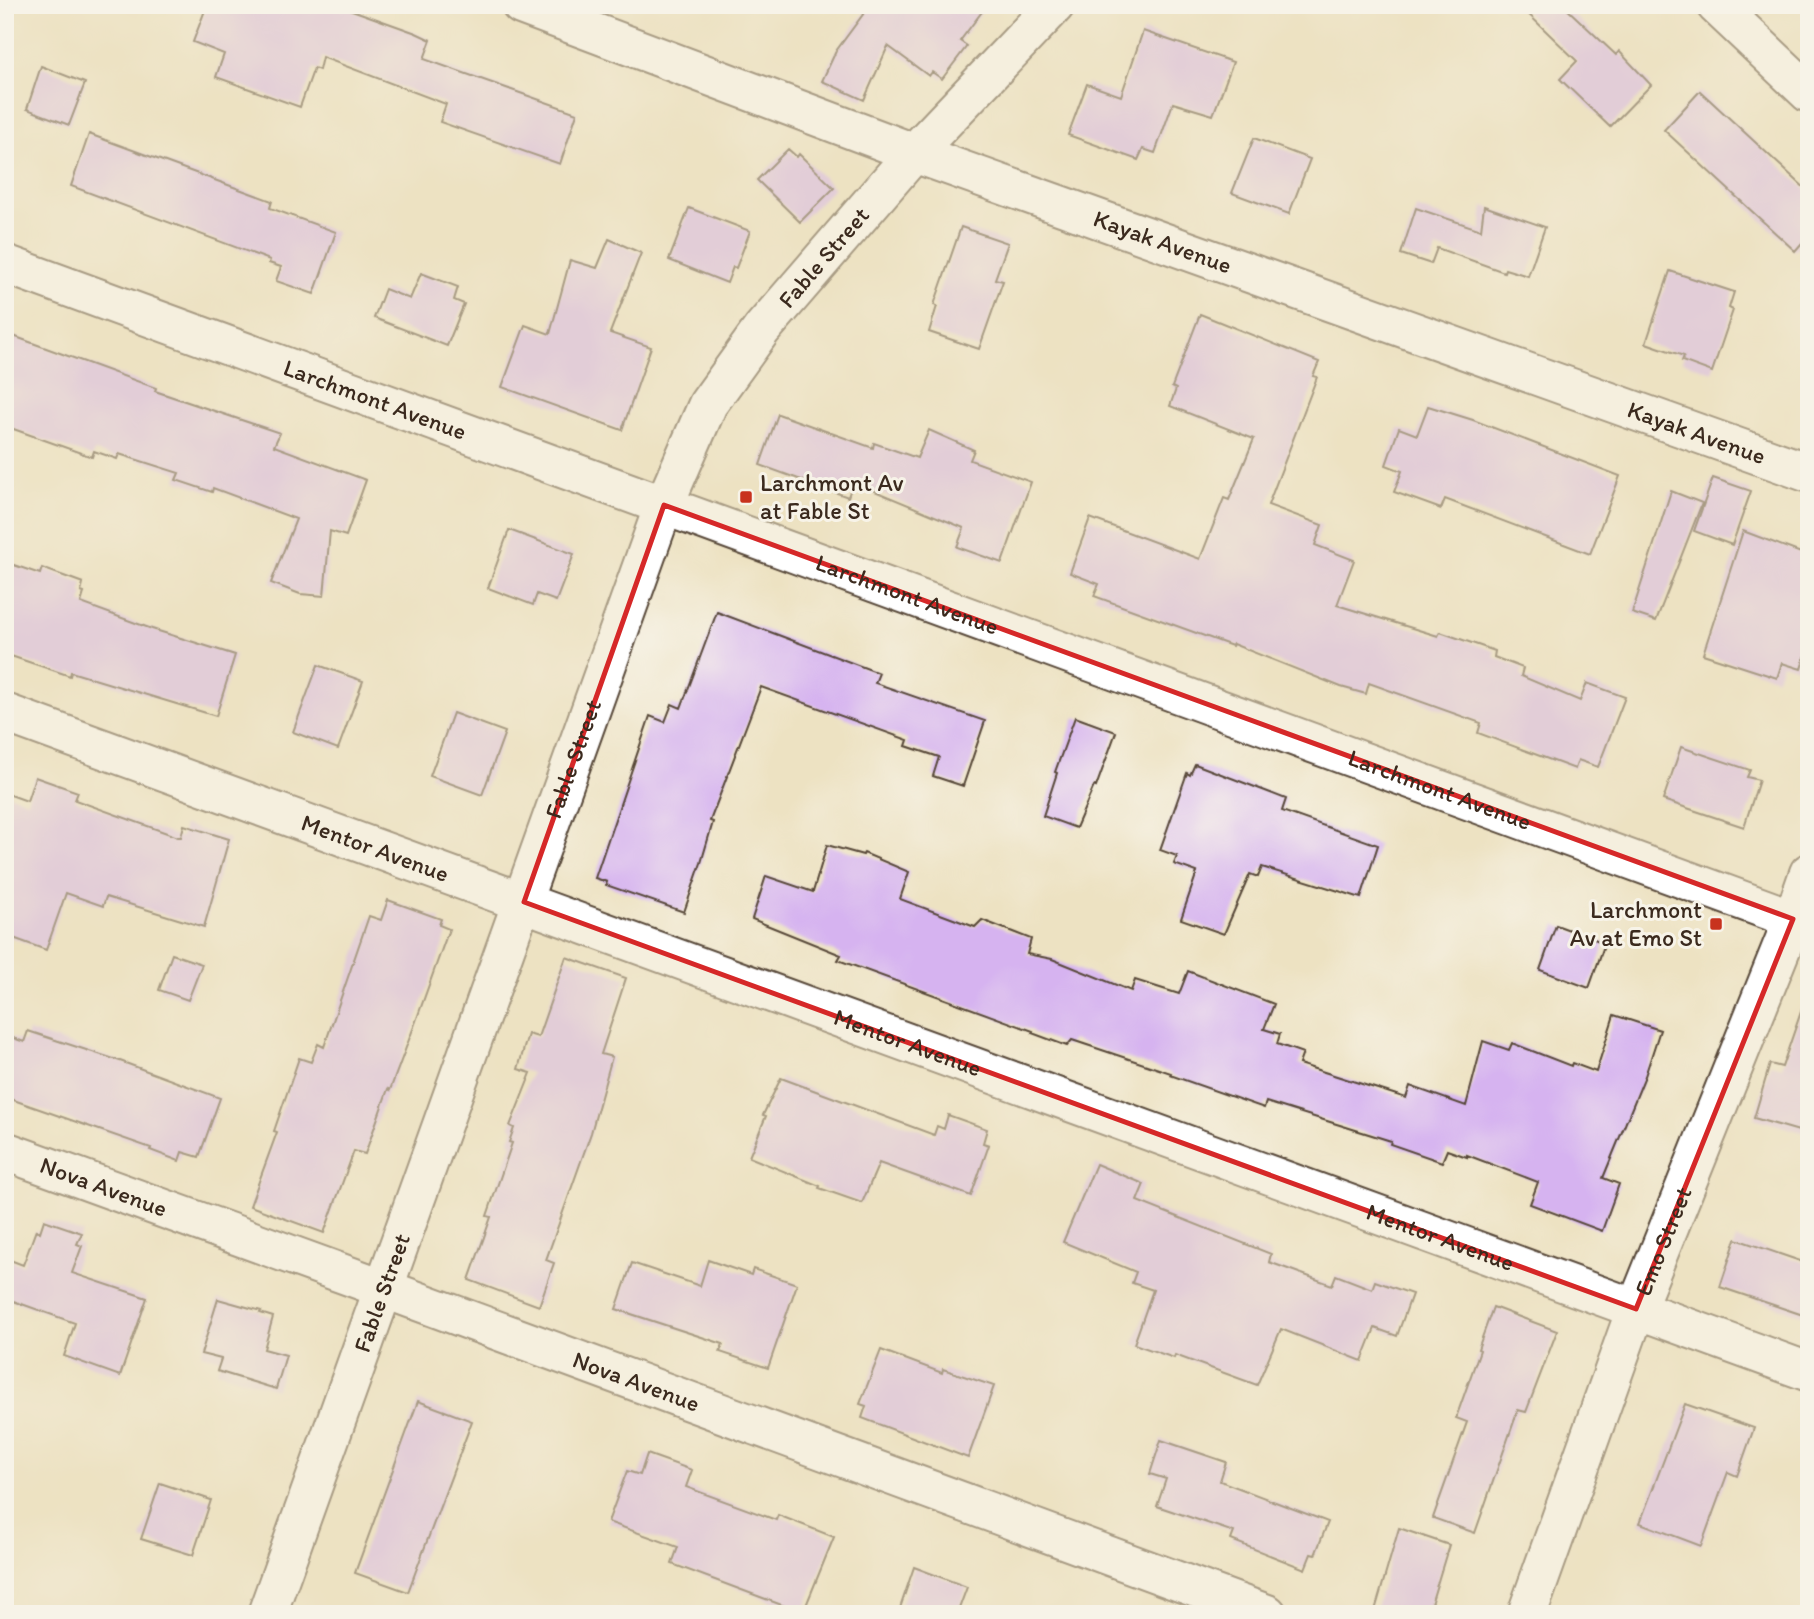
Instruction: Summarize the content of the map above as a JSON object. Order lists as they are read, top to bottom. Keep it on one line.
{"streets":{"street":["Kayak Avenue","Fable Street","Larchmont Avenue","Mentor Avenue","Nova Avenue","Emo Street"]},"crossings":[["Kayak Avenue","Fable Street"],["Fable Street","Larchmont Avenue"],["Fable Street","Mentor Avenue"],["Fable Street","Nova Avenue"],["Larchmont Avenue","Emo Street"],["Mentor Avenue","Emo Street"]],"places":{"transit":["Larchmont Av at Fable St","Larchmont Av at Emo St"]}}
